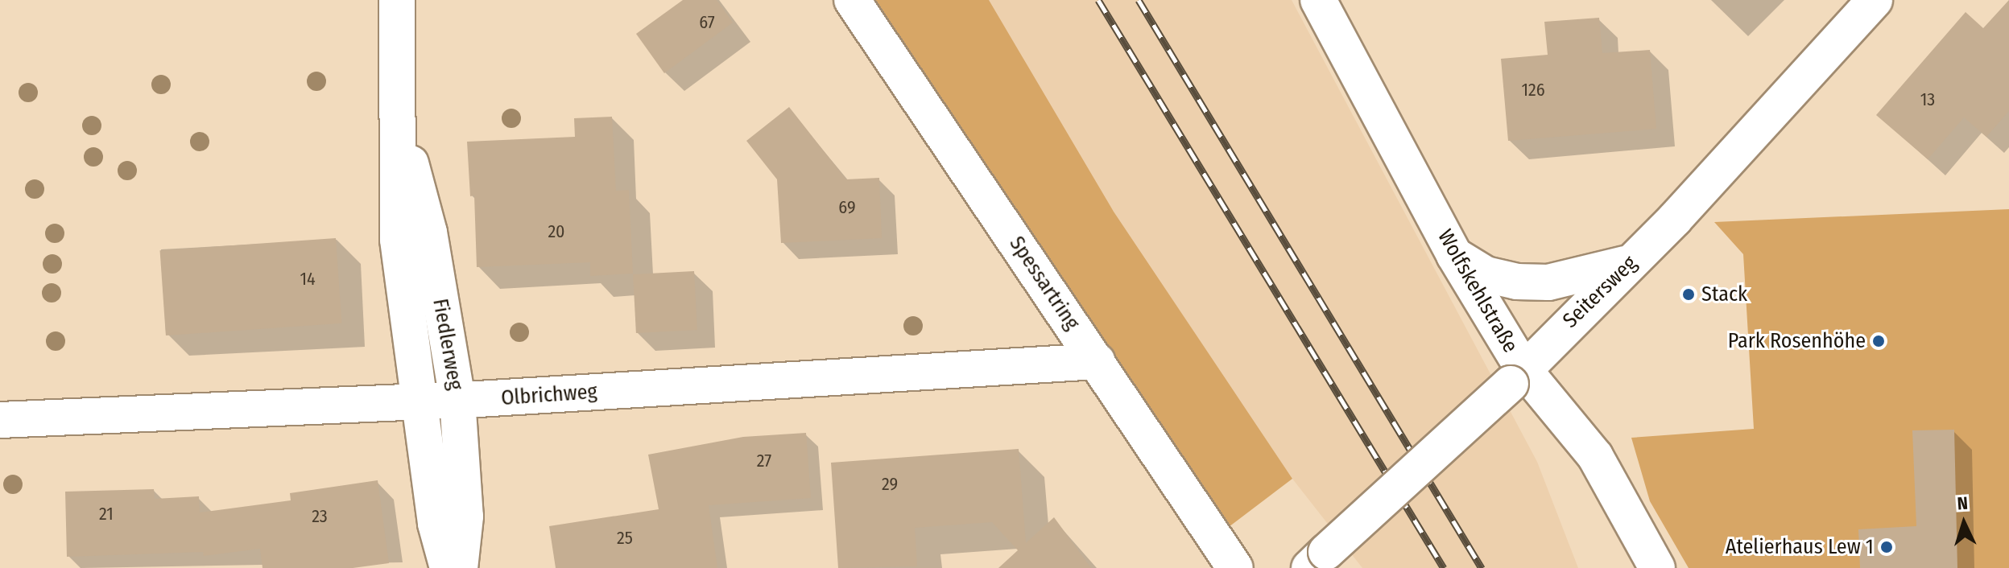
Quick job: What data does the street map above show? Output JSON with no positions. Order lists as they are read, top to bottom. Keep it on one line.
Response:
{"streets":{"street":["Spessartring","Wolfskehlstraße","Seitersweg","Fiedlerweg","Olbrichweg"]},"crossings":[["Spessartring","Olbrichweg"],["Wolfskehlstraße","Seitersweg"],["Fiedlerweg","Olbrichweg"]],"places":["Stack","Park Rosenhöhe","Atelierhaus Lew 1"],"house_numbers":["67","126","13","69","20","14","27","29","21","23","25"],"north":"top"}
